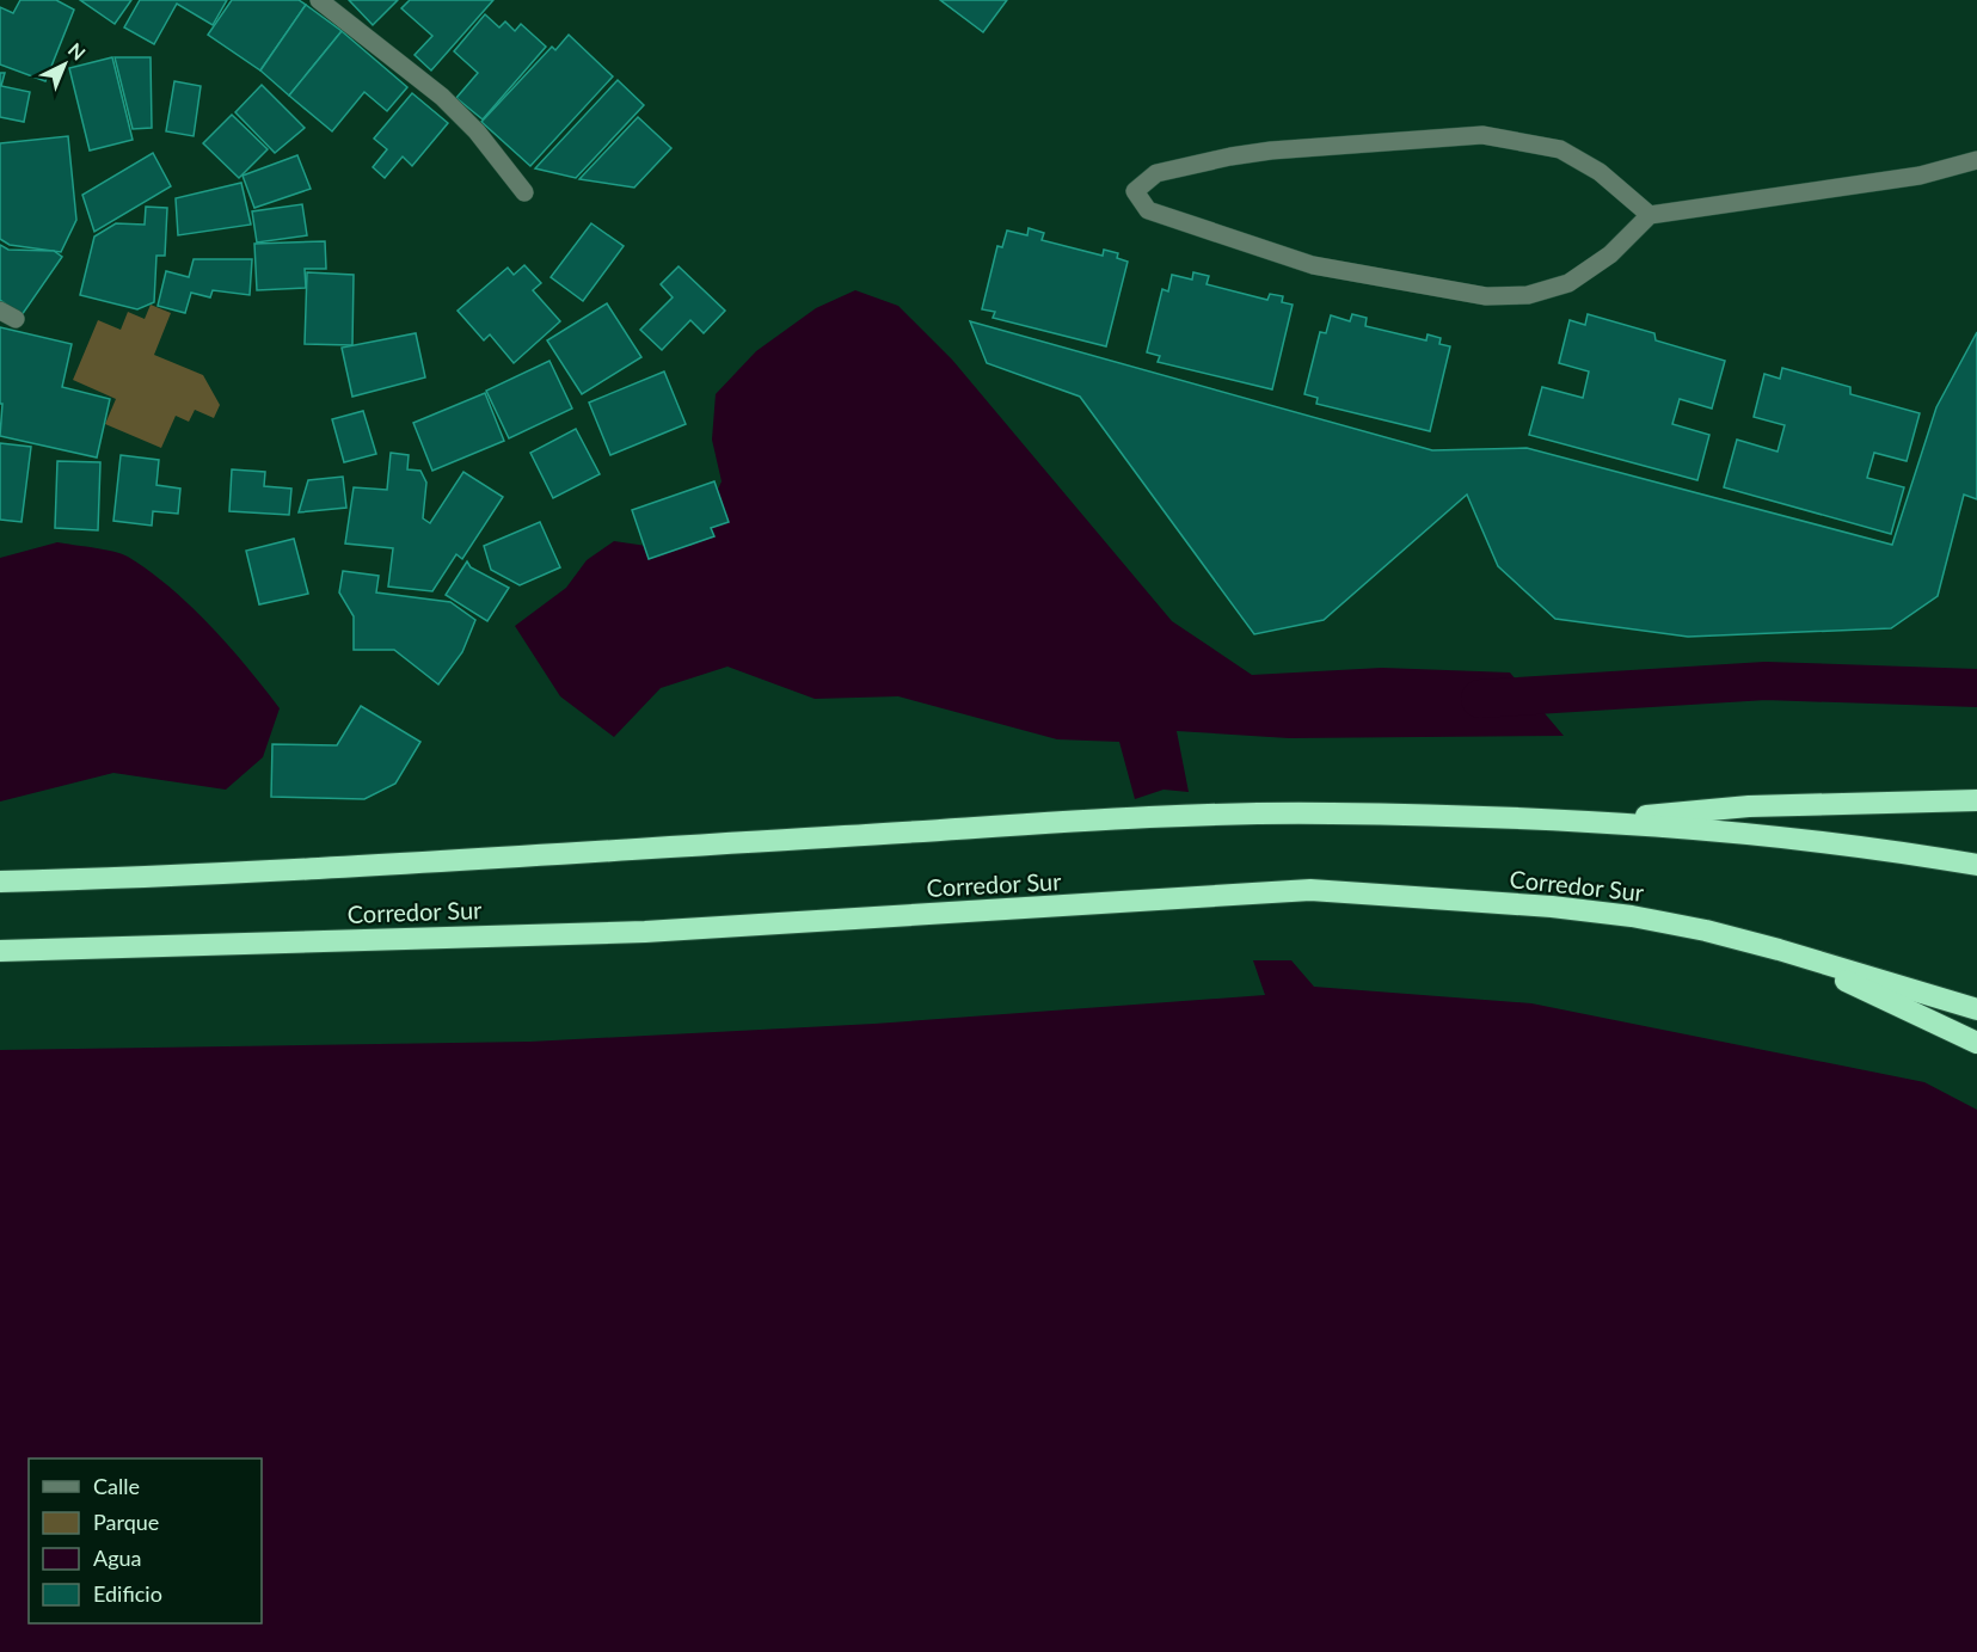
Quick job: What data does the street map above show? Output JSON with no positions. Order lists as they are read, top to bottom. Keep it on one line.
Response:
{"streets":{"highway":["Corredor Sur"]},"legend":["Calle","Parque","Agua","Edificio"],"north":"top right"}
